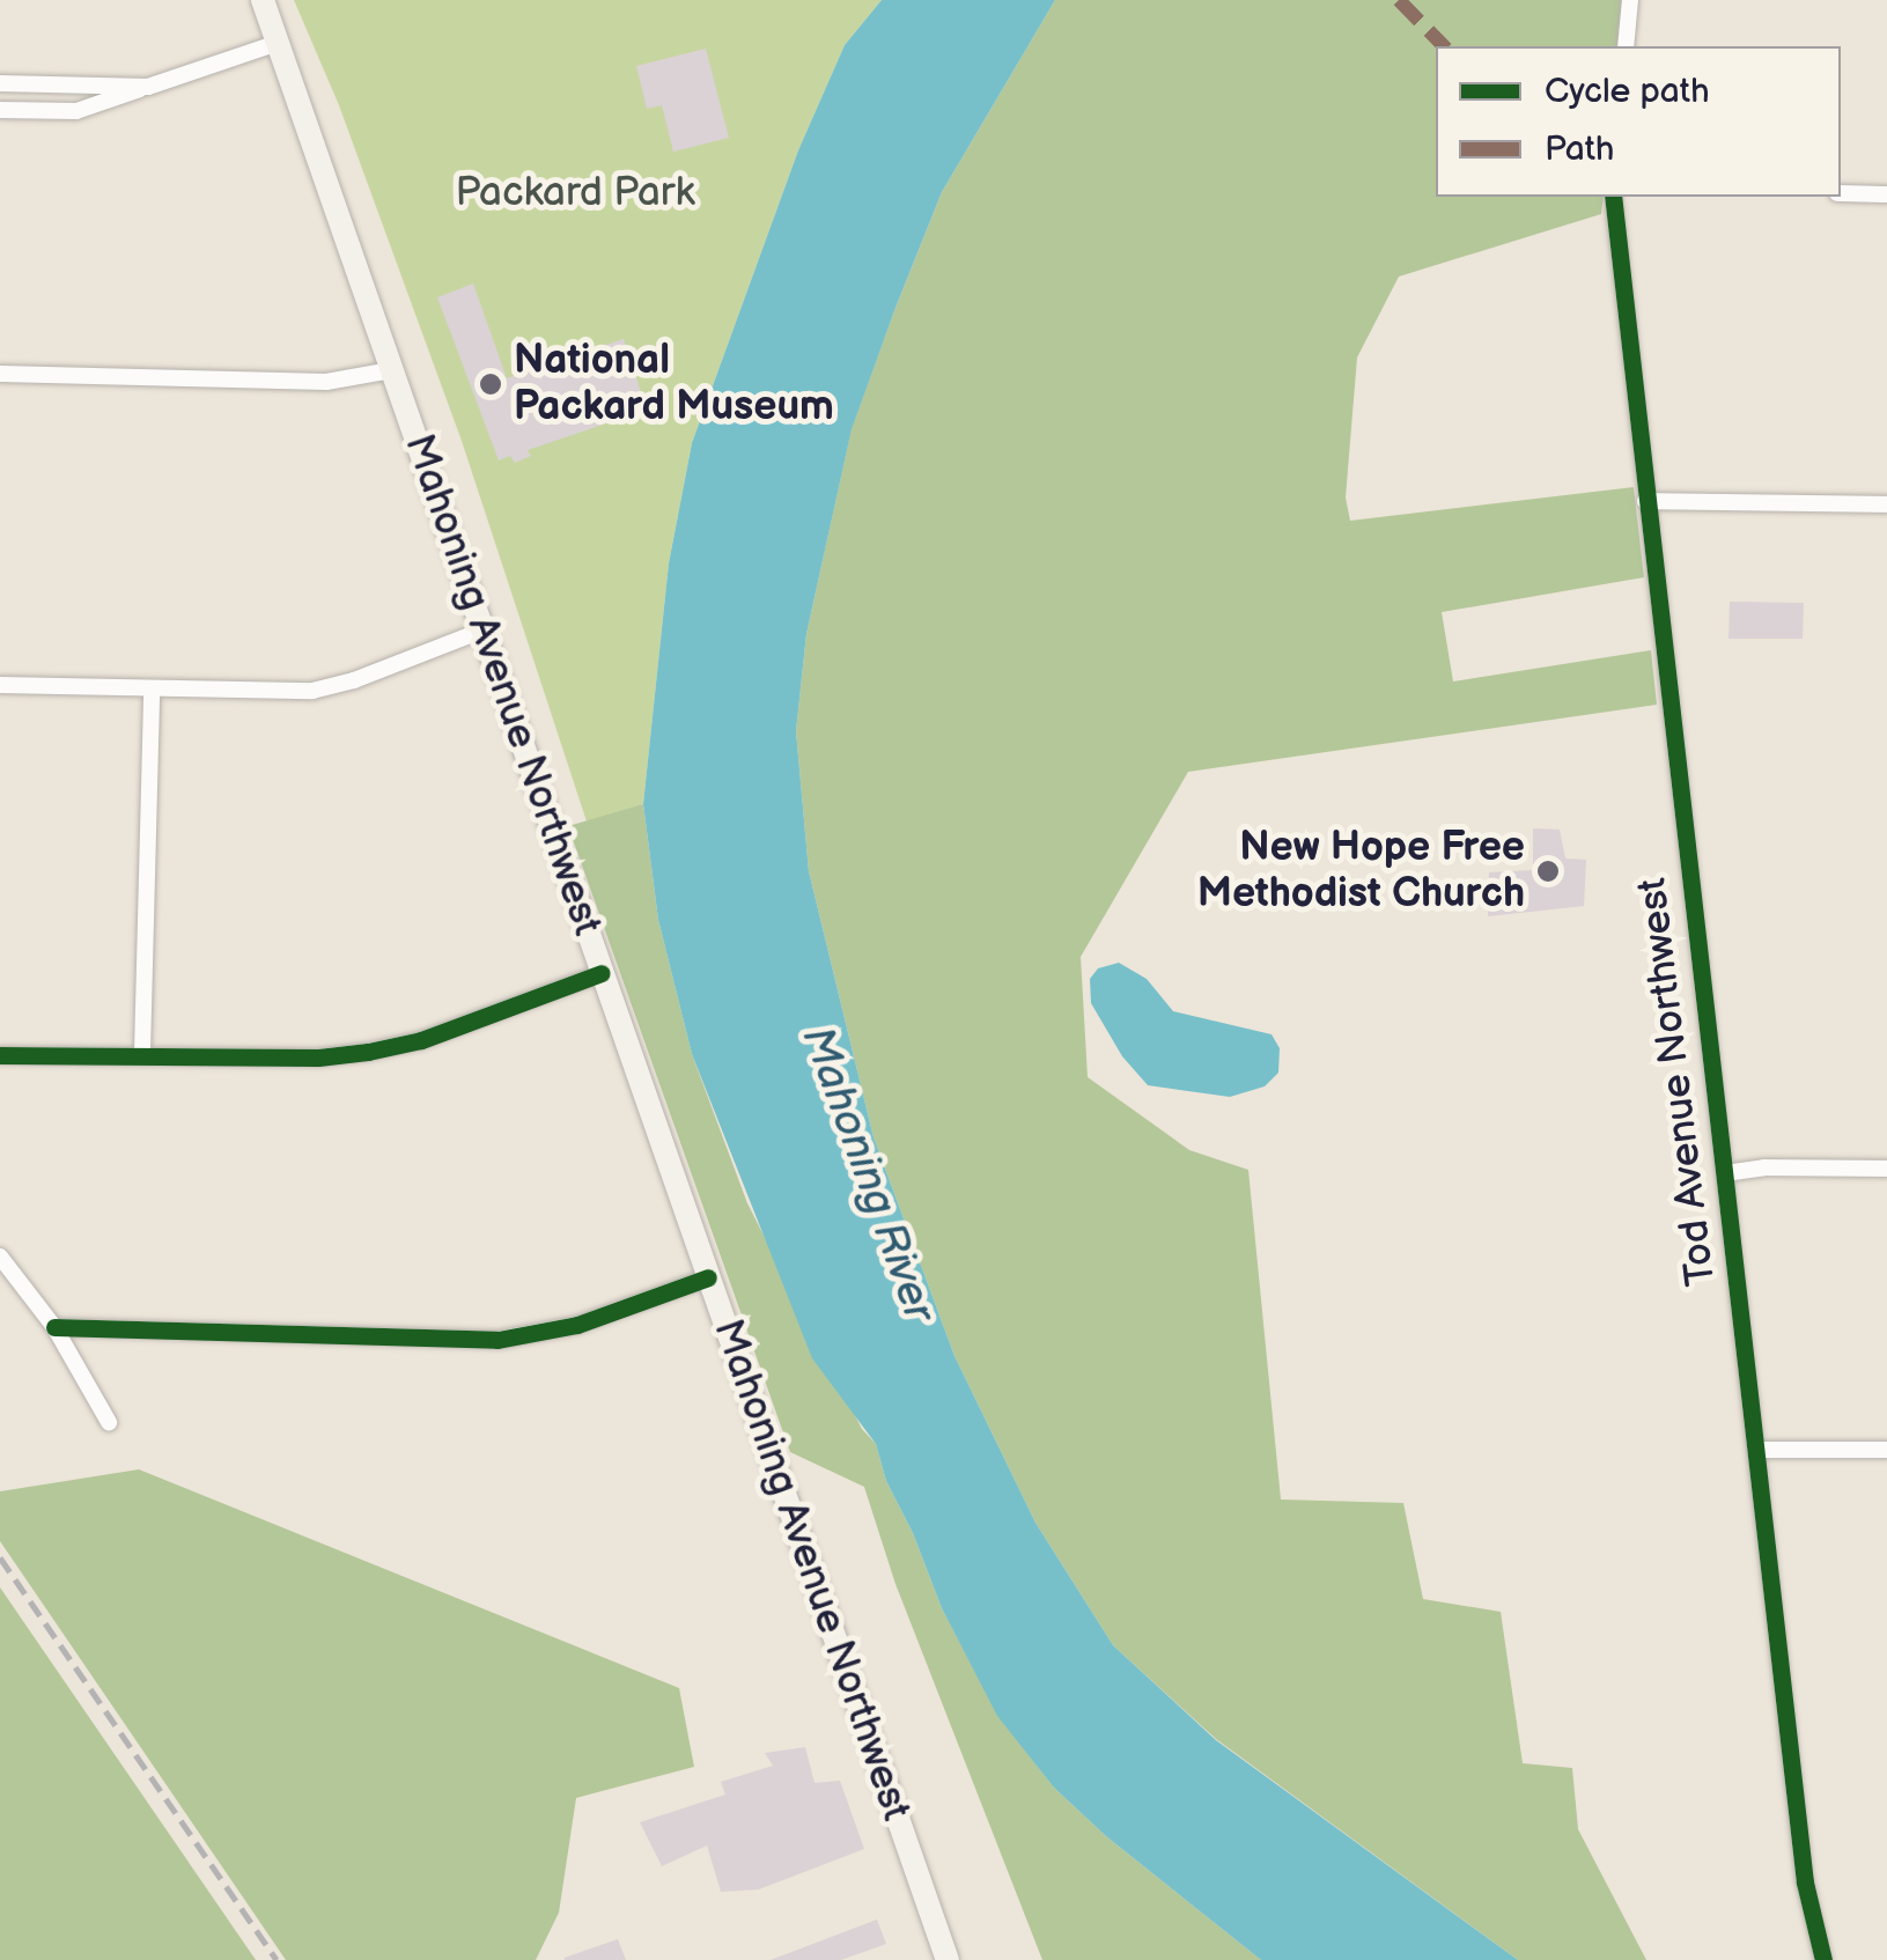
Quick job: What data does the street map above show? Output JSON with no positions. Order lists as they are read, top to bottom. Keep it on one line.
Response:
{"streets":{"main road":["Mahoning Avenue Northwest"],"street":["Tod Avenue Northwest"]},"water":["Mahoning River"],"parks":["Packard Park"],"places":["National Packard Museum","New Hope Free Methodist Church"],"legend":["Cycle path","Path"]}
